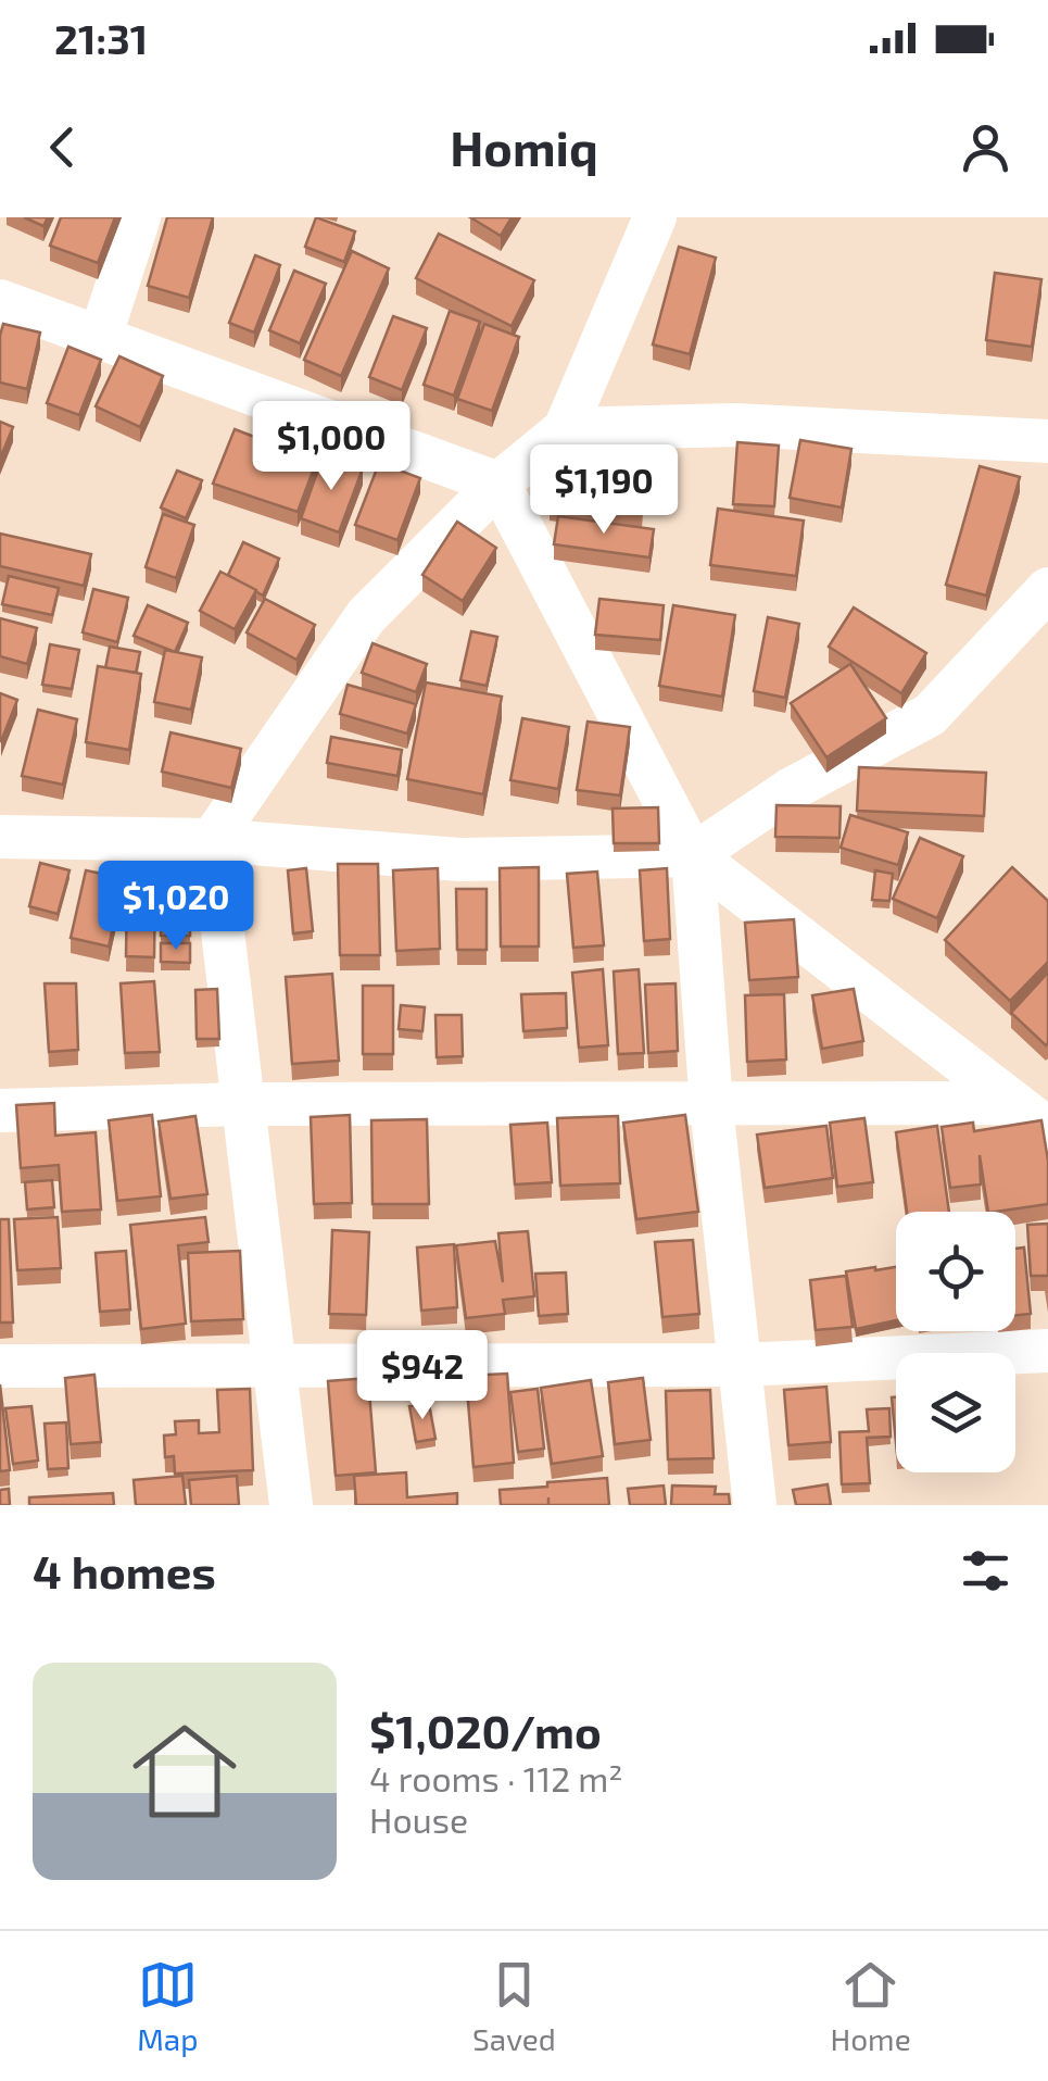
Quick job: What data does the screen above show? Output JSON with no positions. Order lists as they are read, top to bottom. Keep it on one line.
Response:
{"page":{"status":"21:31","header":"Homiq","price":["$1,000","$1,190","$1,020","$942"],"heading":"4 homes","list":[{"name":"$1,020/mo","note":"4 rooms · 112 m² · House"}],"tabs":["Map","Saved","Home"]}}
